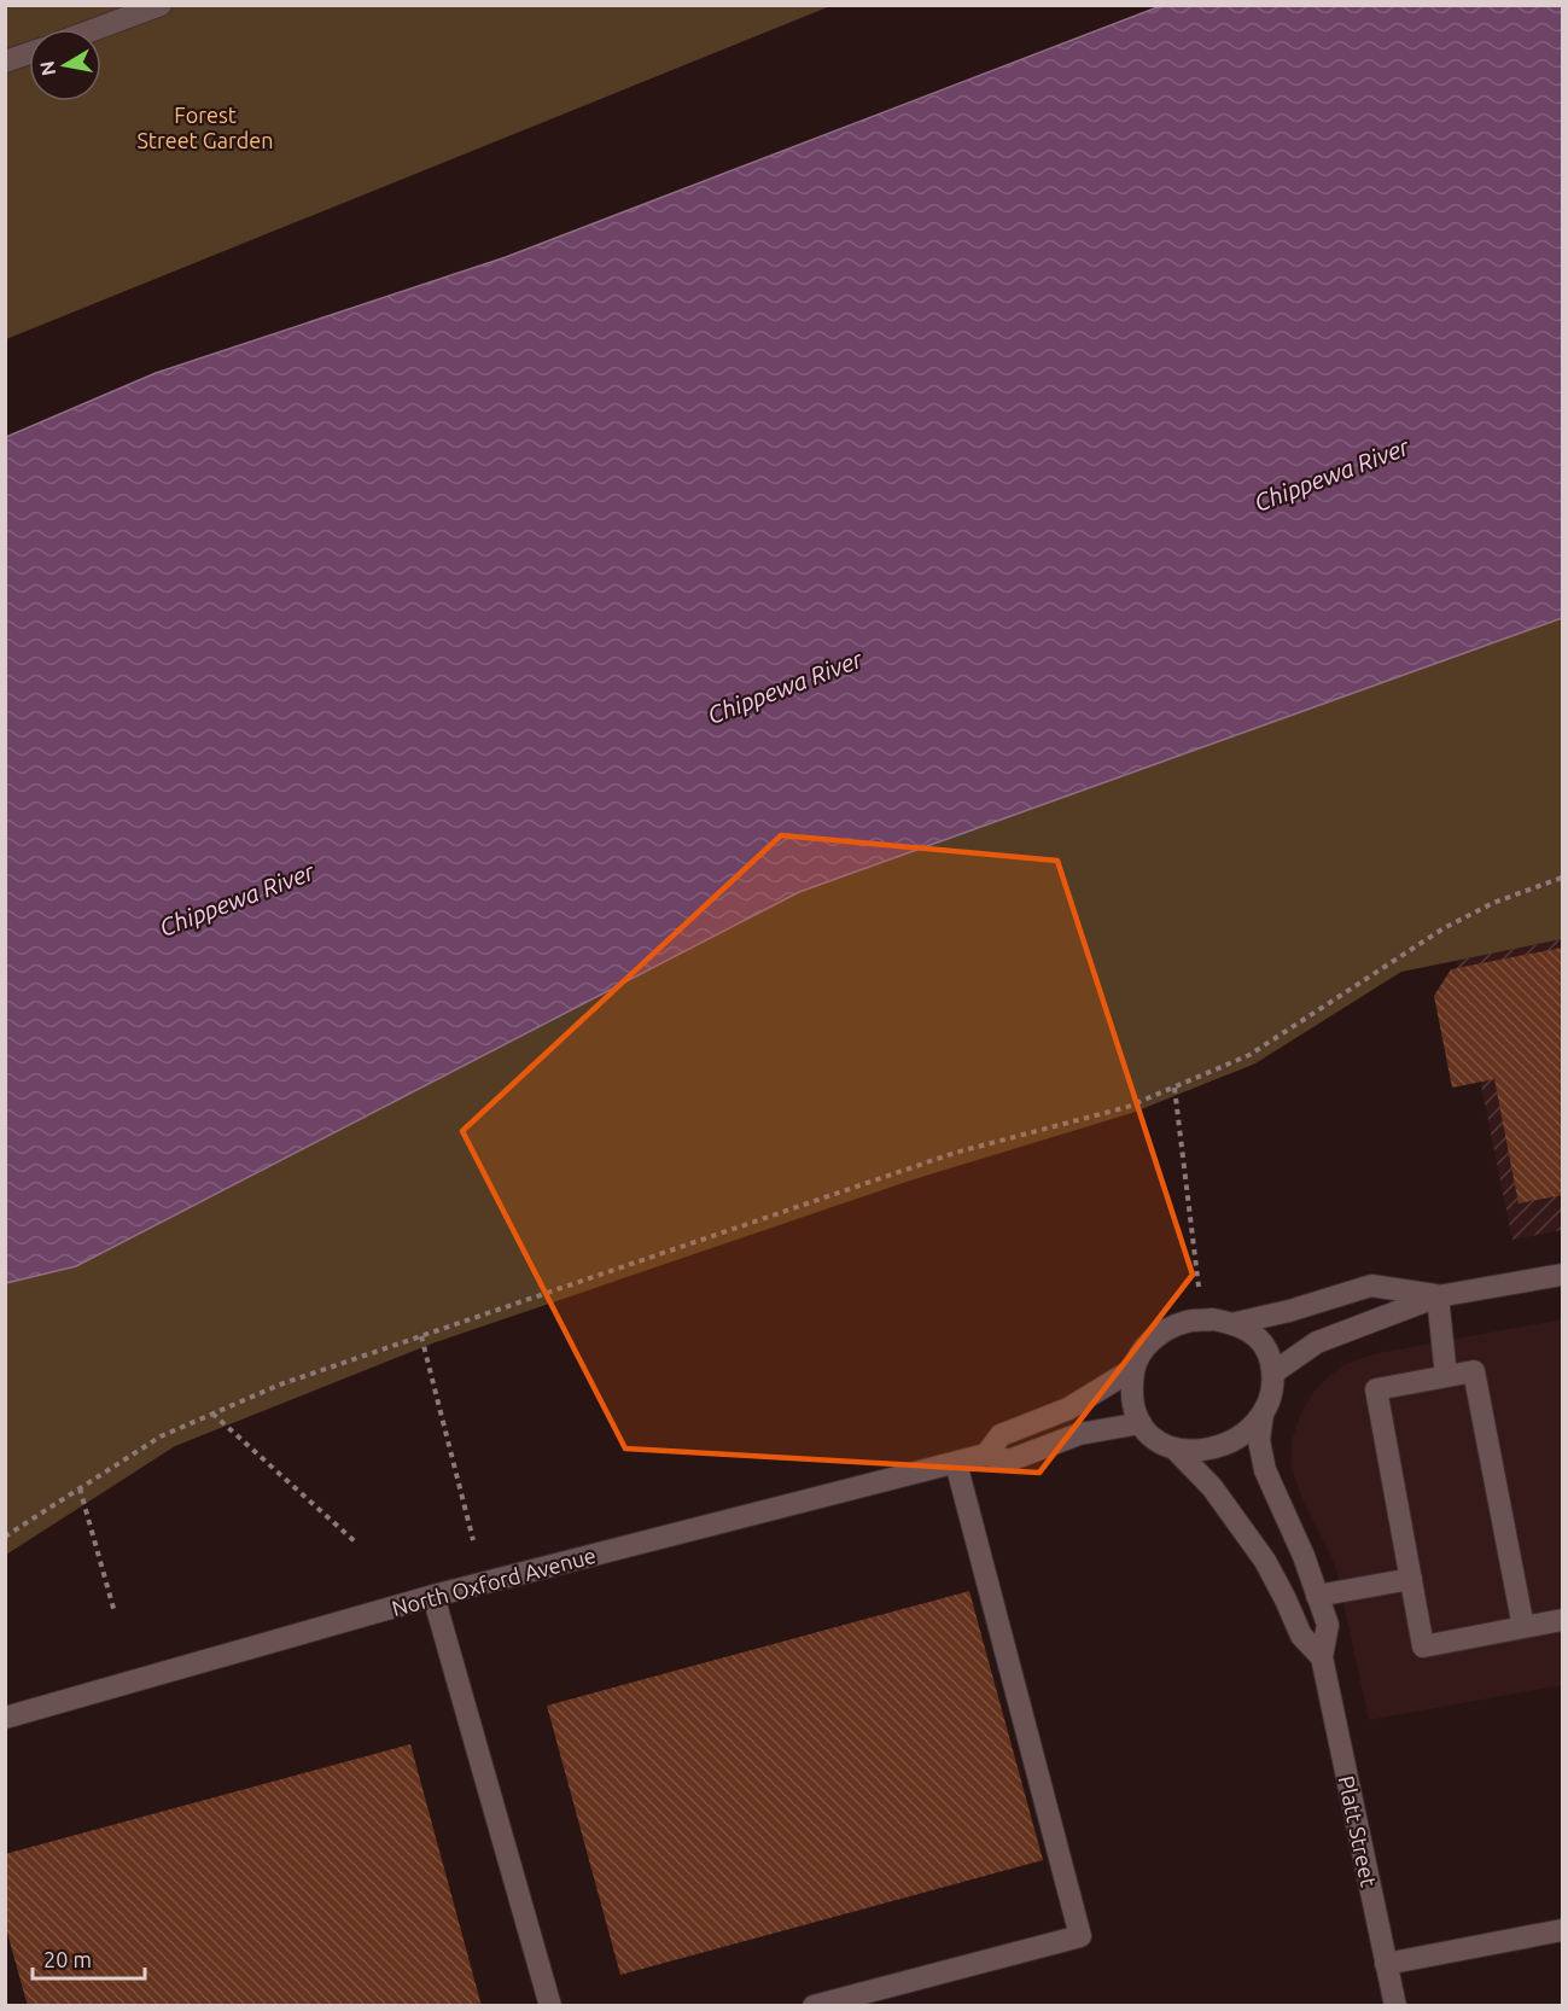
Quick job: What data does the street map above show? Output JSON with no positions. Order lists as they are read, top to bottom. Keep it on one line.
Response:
{"streets":{"street":["North Oxford Avenue","Platt Street"]},"crossings":[["North Oxford Avenue","Platt Street"]],"water":["Chippewa River"],"parks":["Forest Street Garden"],"scale_bar":"20 m","north":"left"}
